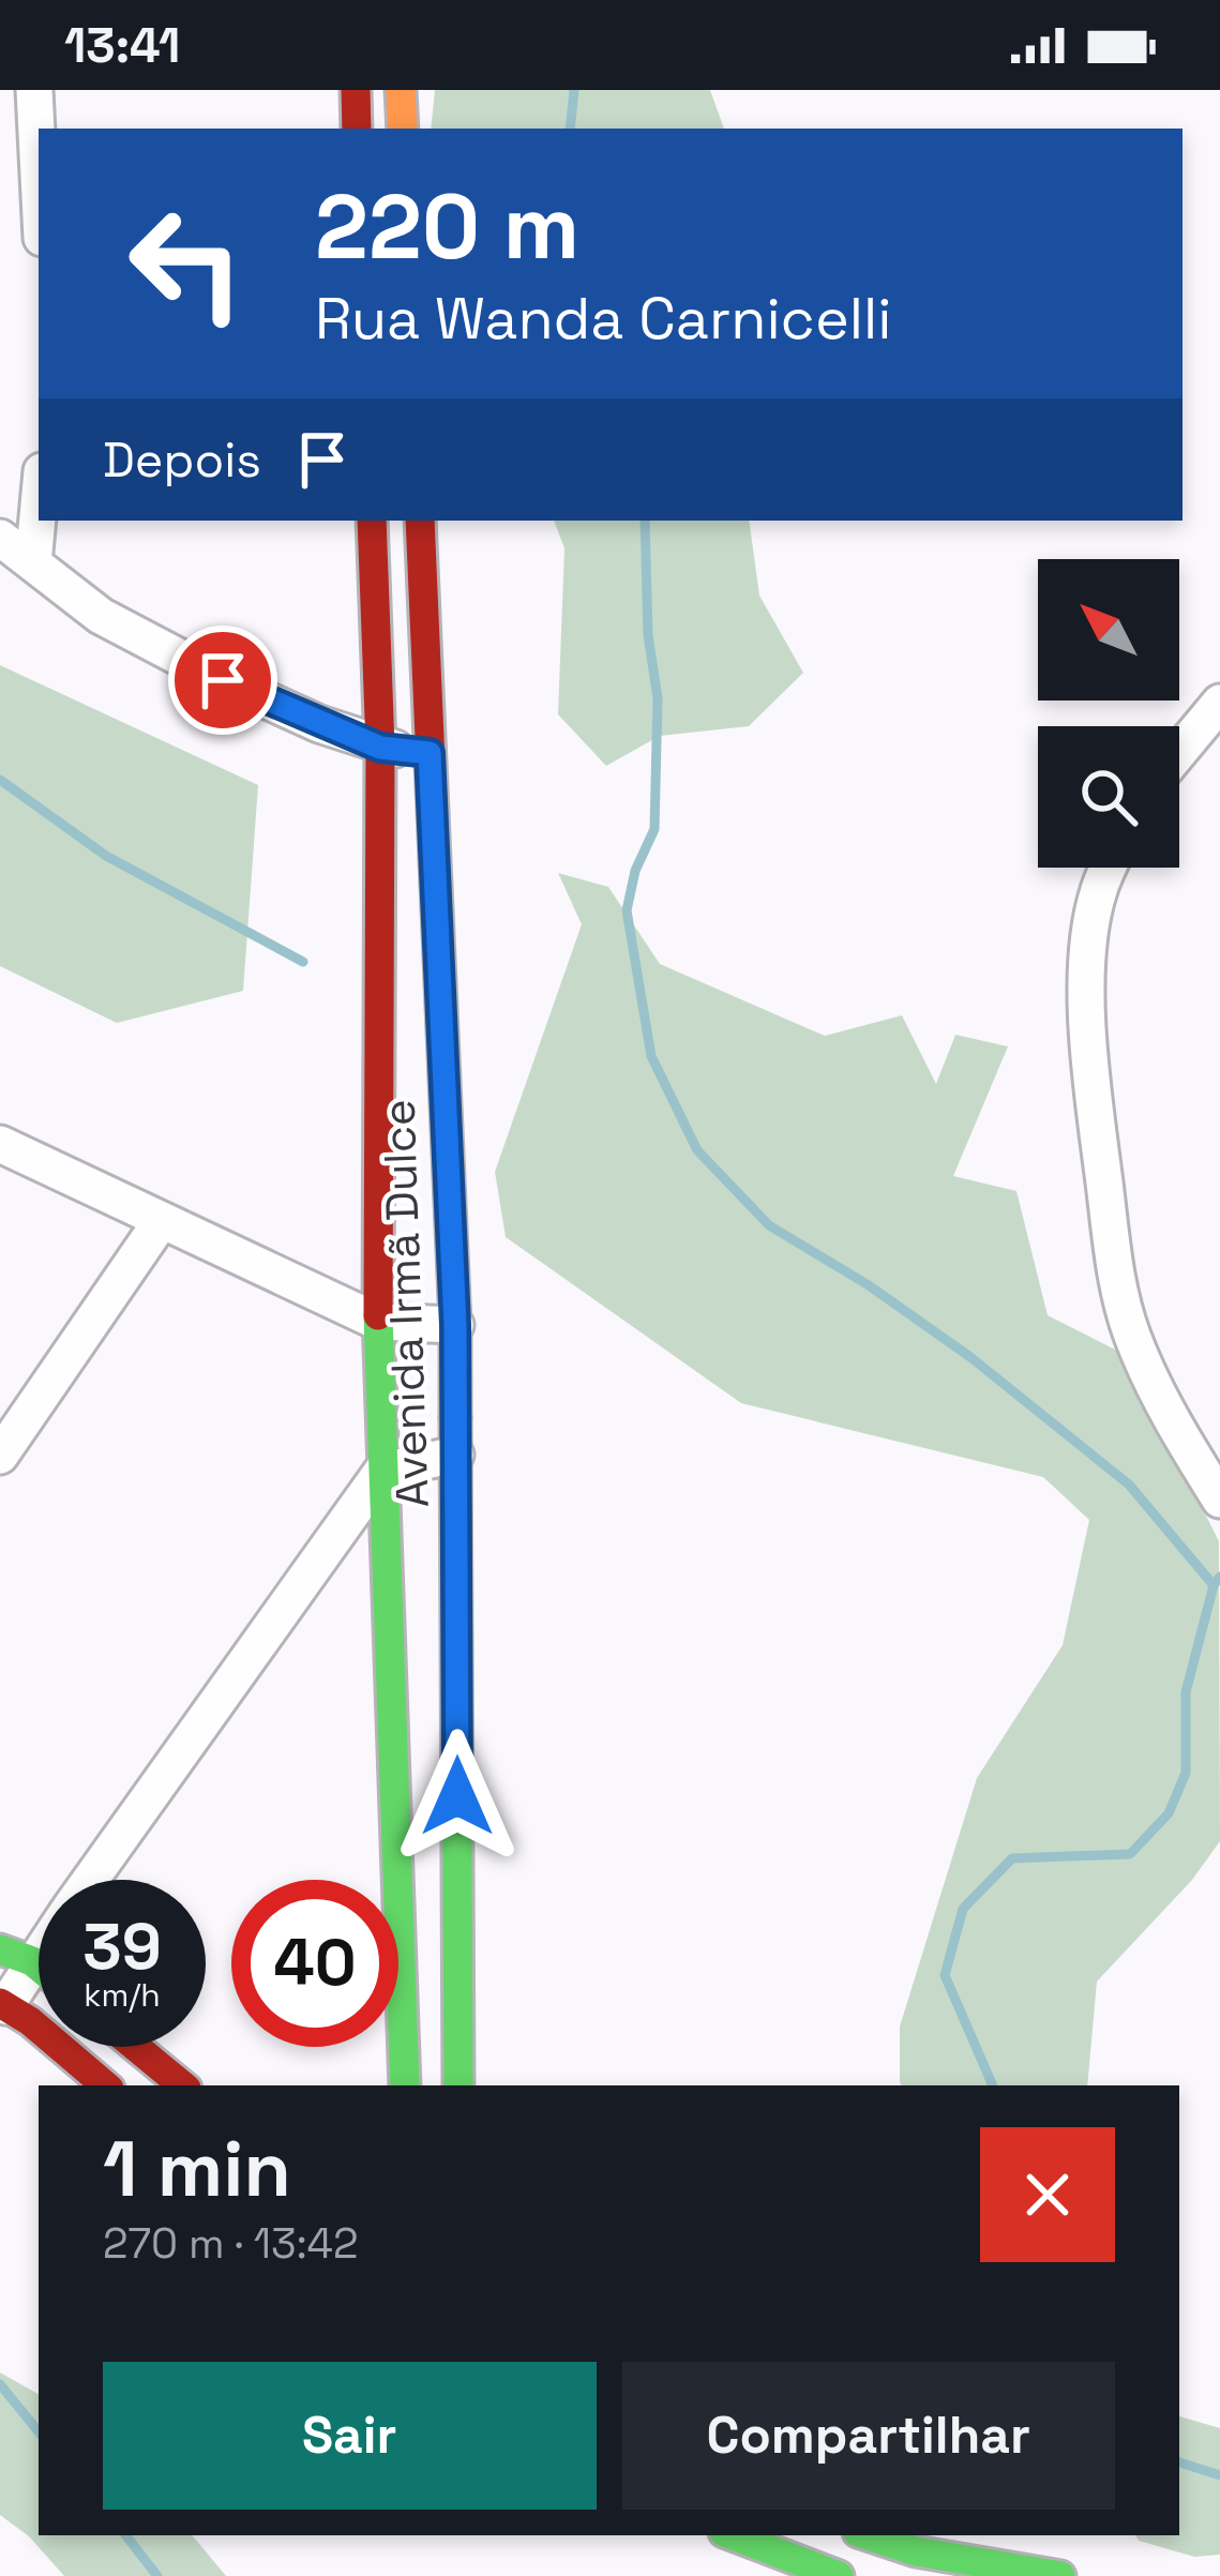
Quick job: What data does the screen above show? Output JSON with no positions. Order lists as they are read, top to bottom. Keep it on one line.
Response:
{"streets":{"street":["Avenida Irmã Dulce"]},"north":"top left","page":{"status":"13:41","turn":["220 m","Rua Wanda Carnicelli"],"then":"Depois","speed":"39 km/h","limit":"40","heading":["1 min","270 m · 13:42"],"buttons":["Sair","Compartilhar"]}}
